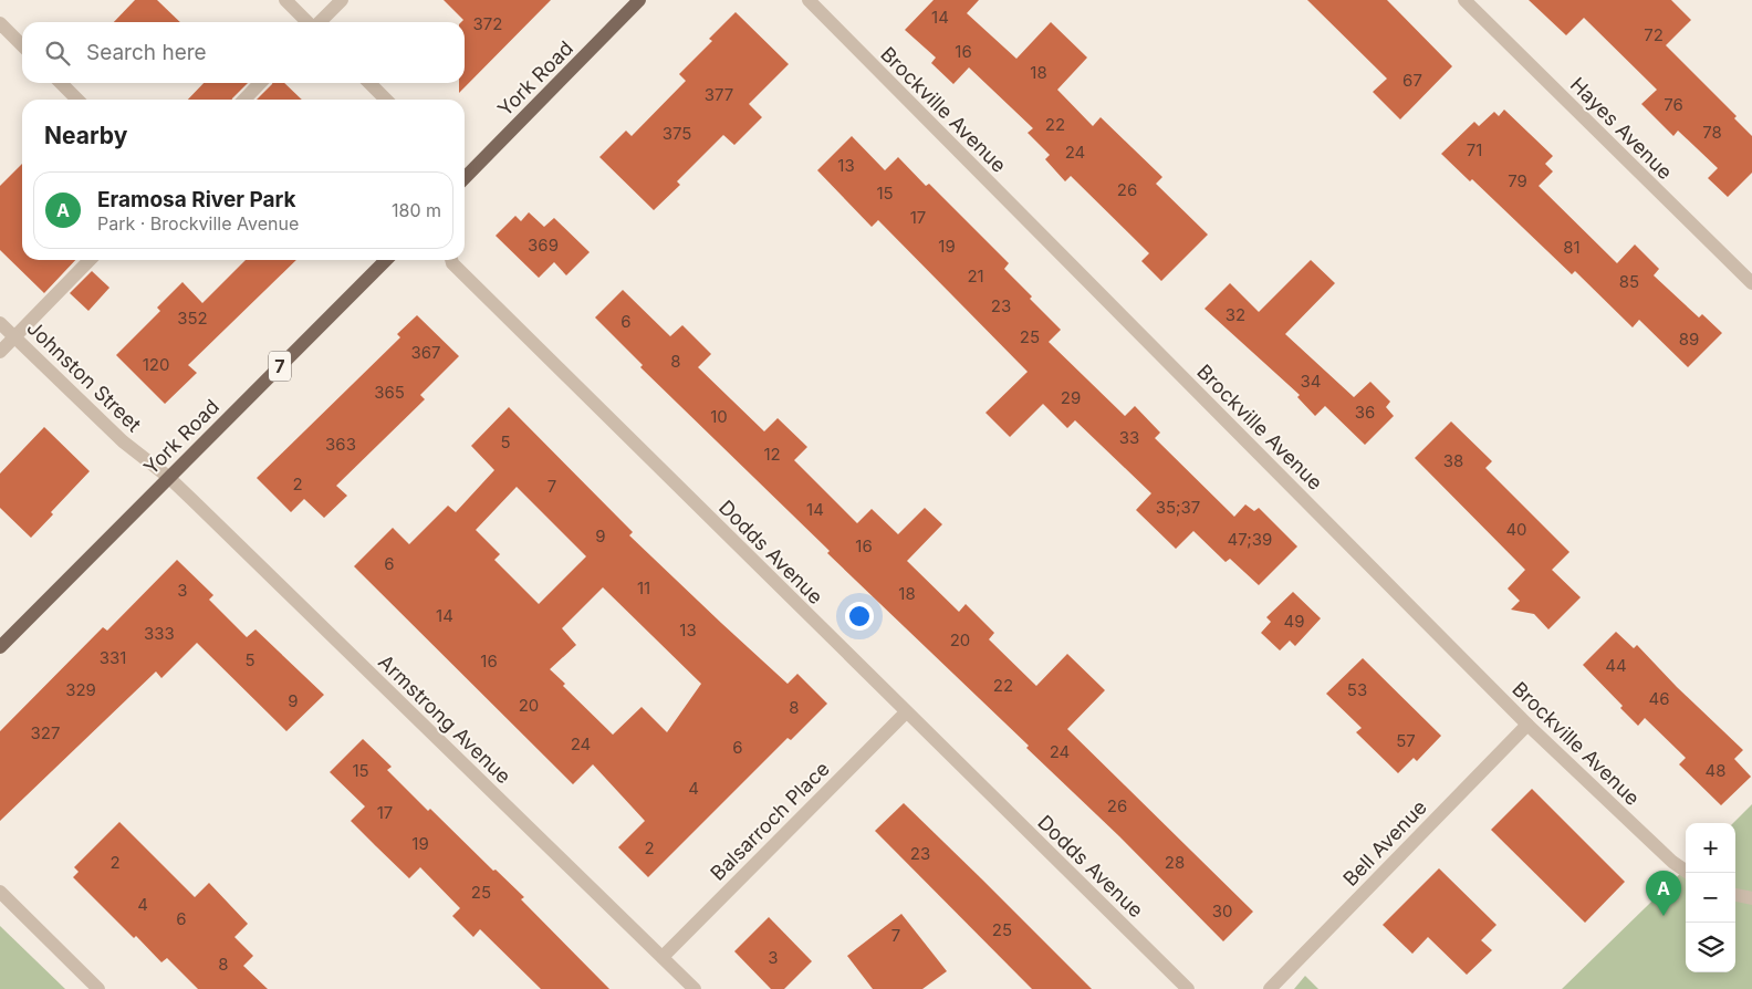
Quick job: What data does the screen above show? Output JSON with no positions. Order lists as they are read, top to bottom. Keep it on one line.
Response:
{"streets":{"main road":["York Road","7"],"street":["Brockville Avenue","Hayes Avenue","Johnston Street","Dodds Avenue","Armstrong Avenue","Balsarroch Place","Bell Avenue"]},"crossings":[["York Road","Johnston Street"],["York Road","Armstrong Avenue"],["Brockville Avenue","Bell Avenue"],["Johnston Street","Armstrong Avenue"],["Dodds Avenue","Balsarroch Place"],["Armstrong Avenue","Balsarroch Place"]],"house_numbers":["14","372","72","16","18","67","377","76","22","78","375","71","24","13","79","26","15","17","369","19","81","21","85","23","32","352","6","25","89","367","8","120","34","365","29","36","10","33","5","363","12","38","2","7","35;37","14","40","9","47;39","16","6","11","3","18","14","49","13","333","20","331","5","16","44","22","329","53","46","9","20","8","327","57","24","6","24","15","48","4","26","17","19","2","23","2","28","25","4","30","6","25","7","3","8"],"page":{"search":"Search here","heading":"Nearby","list":[{"mark":"A","name":"Eramosa River Park","note":"Park · Brockville Avenue","value":"180 m"}],"map_buttons":["+","−"],"pins":"A"}}
